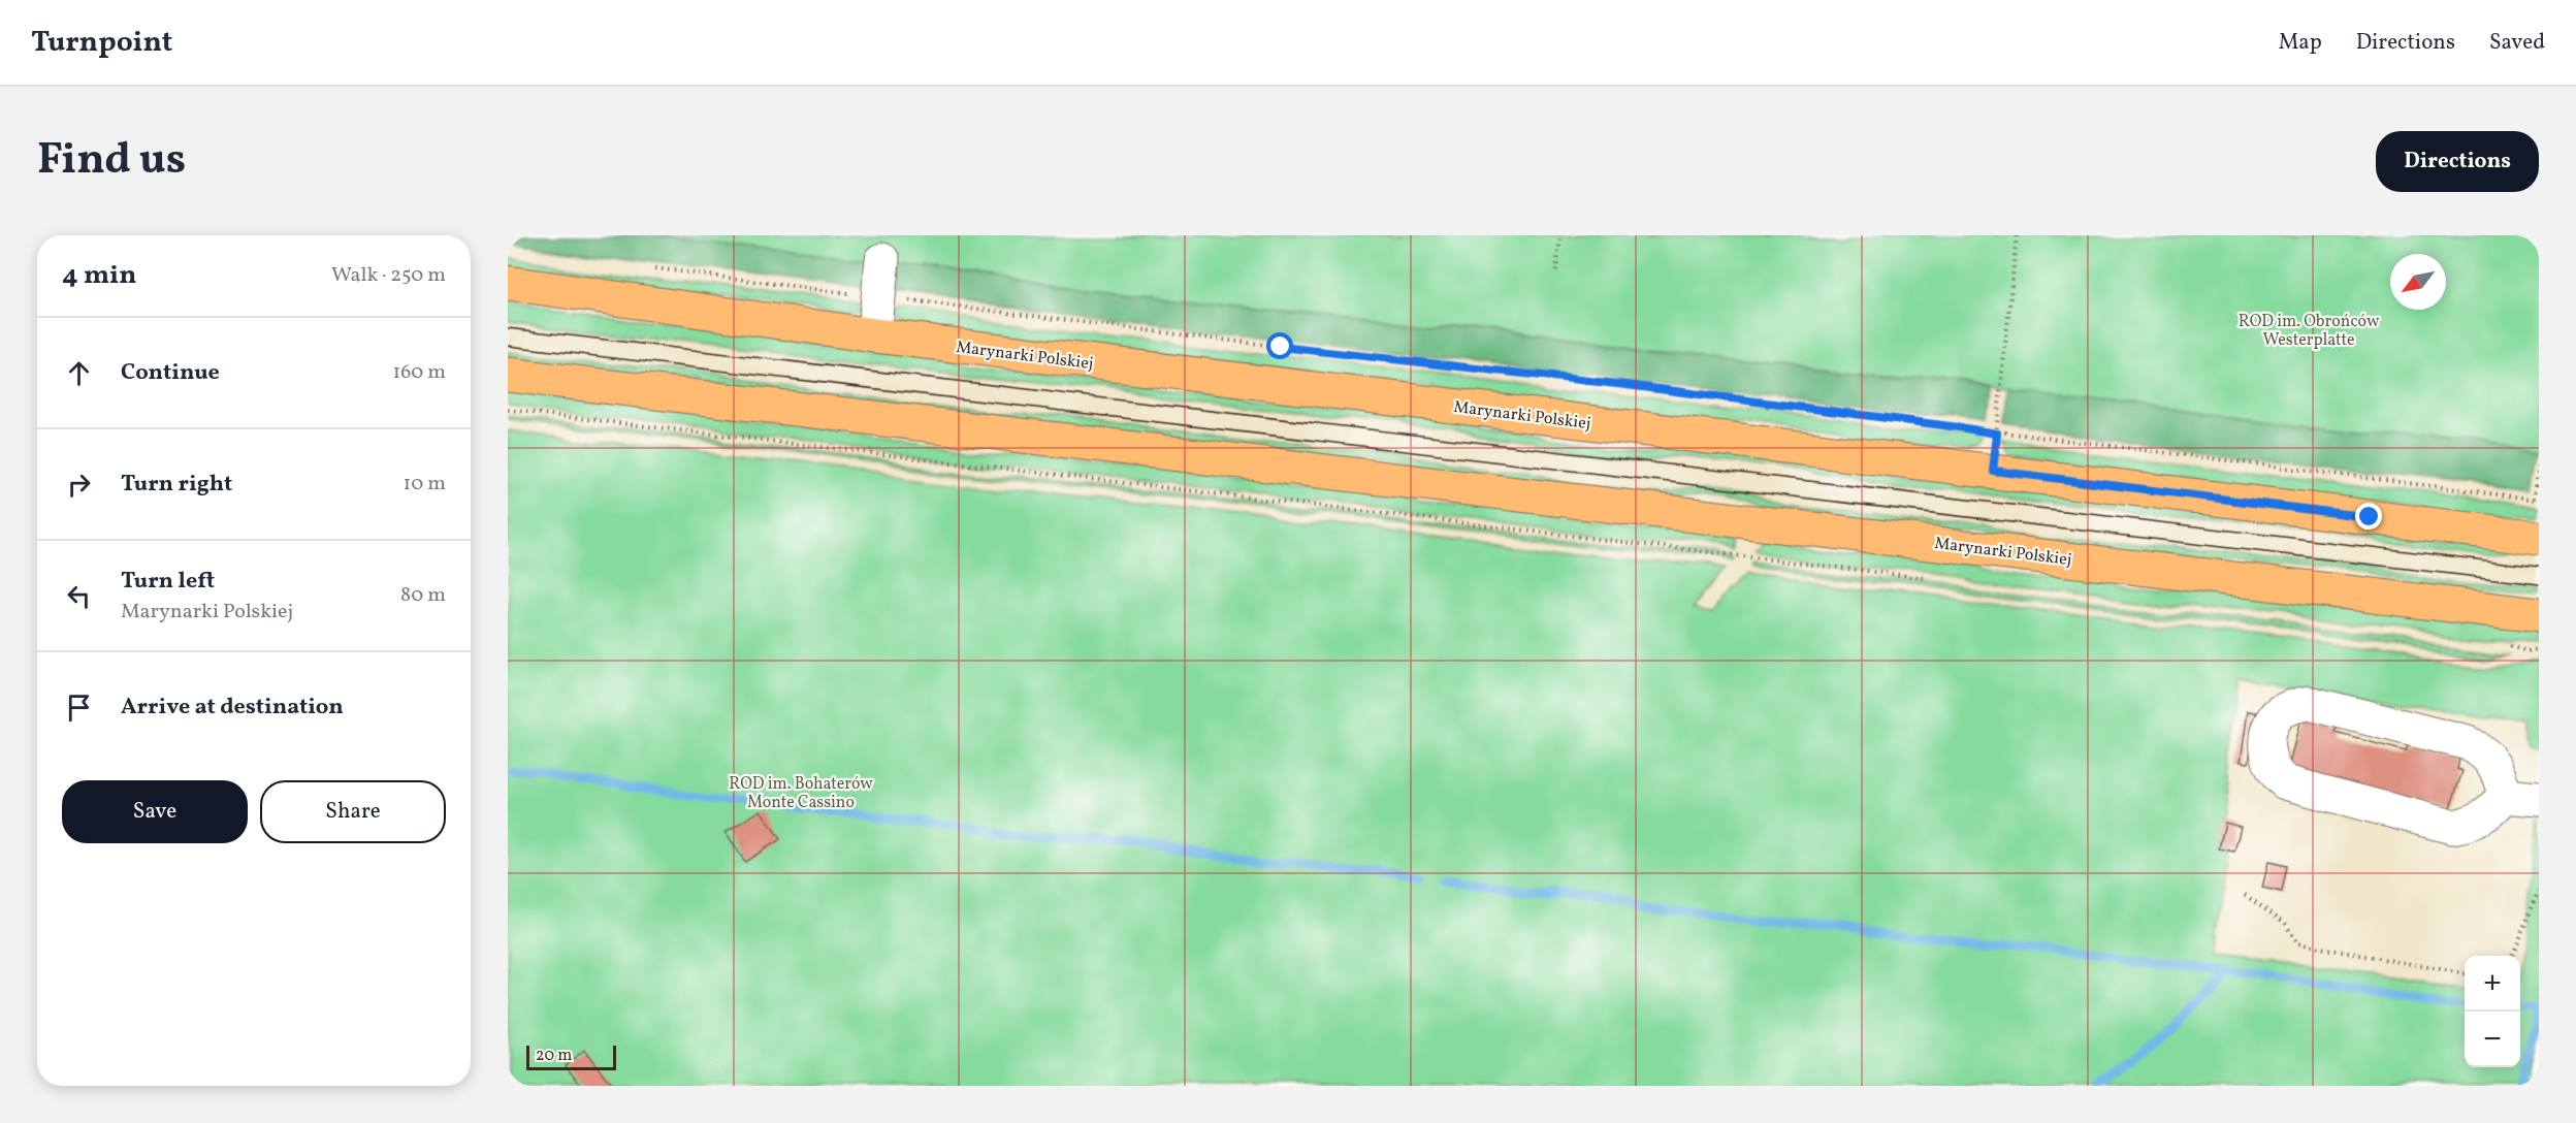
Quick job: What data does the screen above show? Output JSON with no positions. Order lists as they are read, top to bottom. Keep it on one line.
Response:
{"streets":{"main road":["Marynarki Polskiej"]},"parks":["ROD im. Obrońców Westerplatte","ROD im. Bohaterów Monte Cassino"],"scale_bar":"20 m","north":"bottom left","page":{"header":"Turnpoint","nav":["Map","Directions","Saved"],"title":"Find us","buttons":["Directions",["Save","Share"]],"heading":["4 min","Walk · 250 m"],"list":[["Continue","160 m"],["Turn right","10 m"],["Turn left","Marynarki Polskiej","80 m"],"Arrive at destination"],"map_buttons":["+","−"],"scale":"20 m"}}
